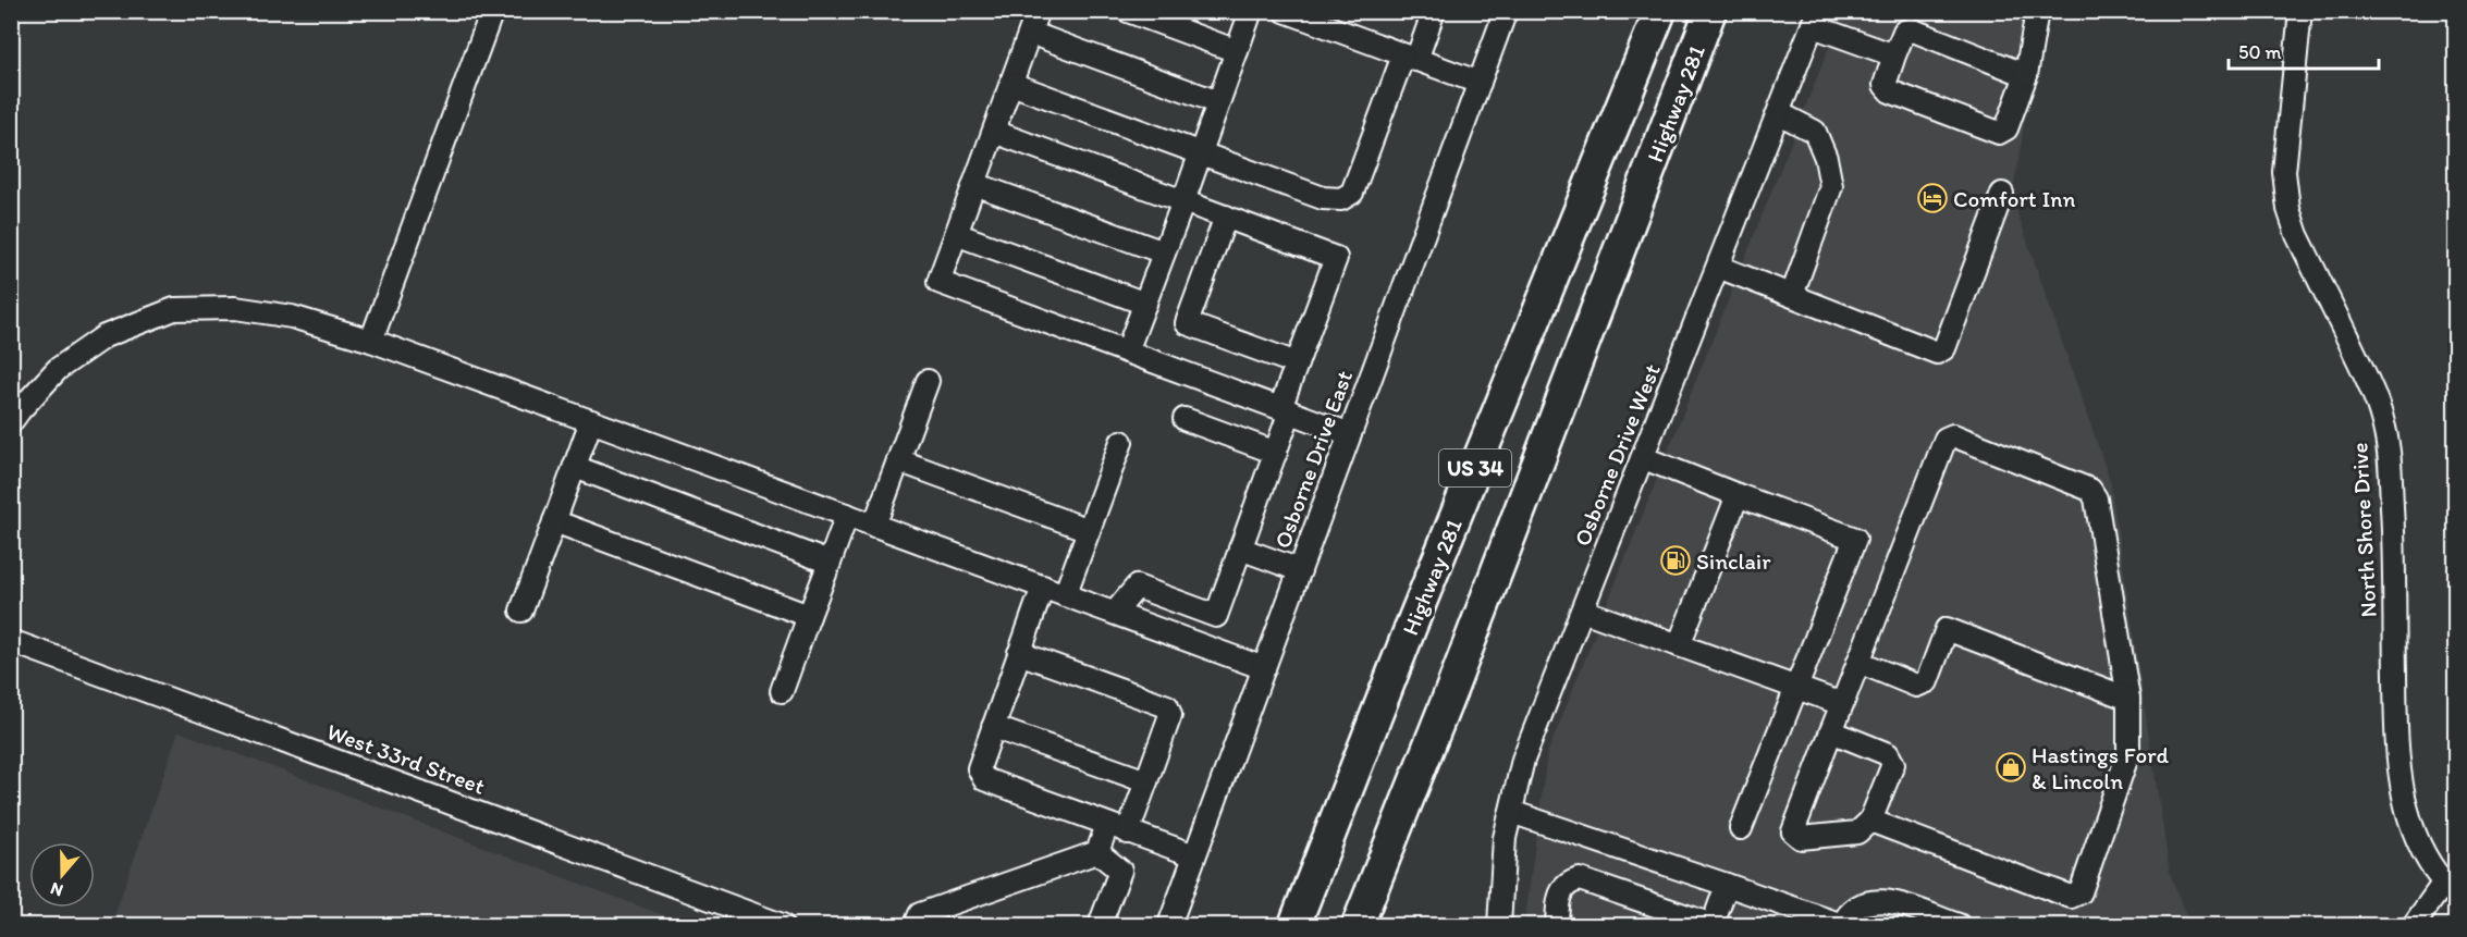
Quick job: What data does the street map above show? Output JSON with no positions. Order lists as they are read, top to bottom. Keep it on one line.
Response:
{"streets":{"highway":["Highway 281","US 34"],"street":["Osborne Drive West","Osborne Drive East","North Shore Drive","West 33rd Street"]},"places":{"hotel":["Comfort Inn"],"fuel station":["Sinclair"],"shop":["Hastings Ford & Lincoln"]},"scale_bar":"50 m","north":"bottom"}
